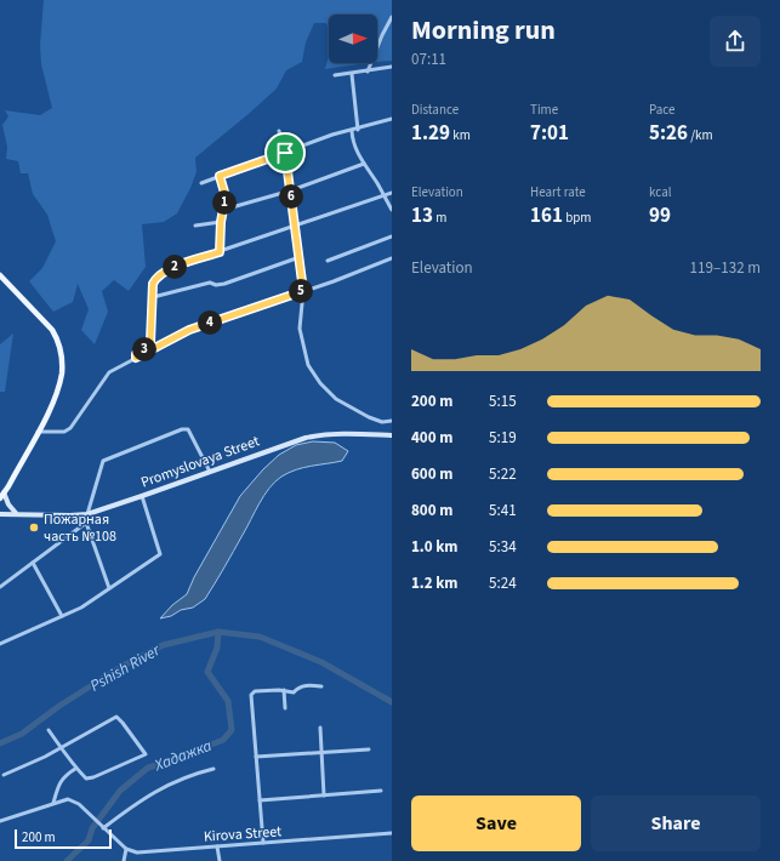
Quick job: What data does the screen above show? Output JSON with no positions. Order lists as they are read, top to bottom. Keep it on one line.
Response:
{"streets":{"main road":["Promyslovaya Street"],"street":["Kirova Street"]},"water":["Pshish River","Хадажка"],"places":["Пожарная часть №108"],"scale_bar":"200 m","north":"right","page":{"heading":["Morning run","07:11"],"stats":[["Distance","1.29 km"],["Time","7:01"],["Pace","5:26 /km"],["Elevation","13 m"],["Heart rate","161 bpm"],["kcal","99"]],"pins":["6","1","2","5","4","3"],"chart":["Elevation","119–132 m"],"list":[{"name":"200 m","note":"5:15"},{"name":"400 m","note":"5:19"},{"name":"600 m","note":"5:22"},{"name":"800 m","note":"5:41"},{"name":"1.0 km","note":"5:34"},{"name":"1.2 km","note":"5:24"}],"buttons":["Save","Share"],"scale":"200 m"}}
